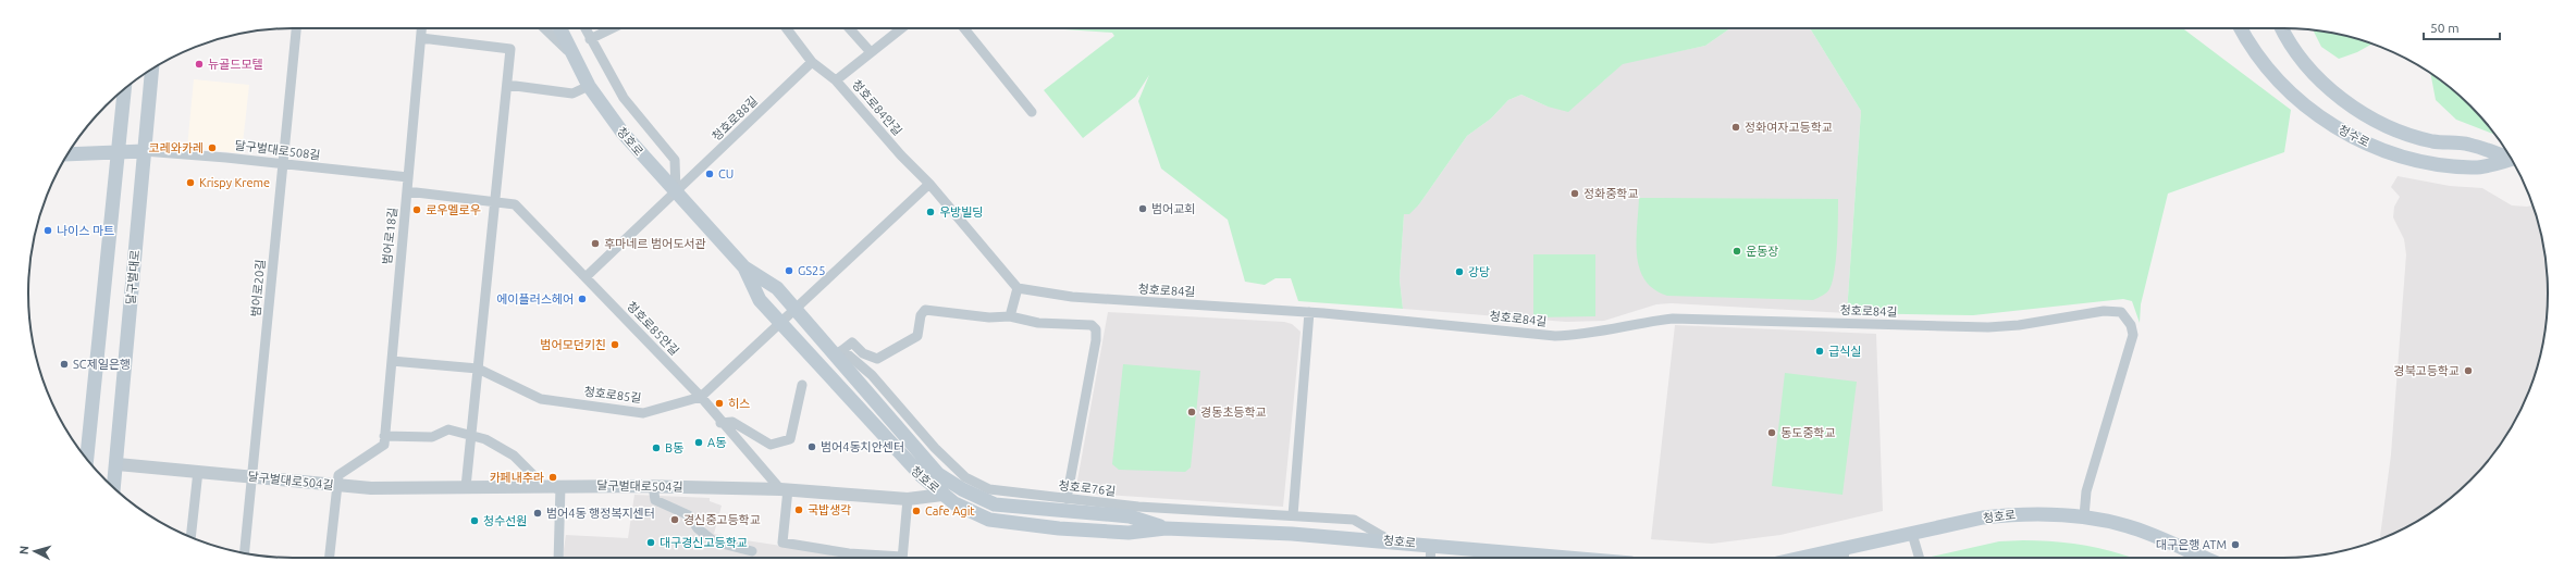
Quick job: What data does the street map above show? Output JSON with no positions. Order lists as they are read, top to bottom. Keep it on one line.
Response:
{"streets":{"main road":["청수로","청호로","달구벌대로"],"street":["청호로84안길","청호로88길","달구벌대로508길","범어로18길","범어로20길","청호로84길","청호로85안길","청호로85길","달구벌대로504길","청호로76길"]},"crossings":[["청호로88길","청호로"],["청호로","청호로84길"],["청호로","청호로85길"],["청호로","달구벌대로504길"],["청호로","청호로76길"],["달구벌대로508길","범어로18길"],["달구벌대로508길","달구벌대로"],["달구벌대로508길","범어로20길"],["범어로18길","청호로85안길"],["범어로18길","청호로85길"],["범어로18길","달구벌대로504길"],["달구벌대로","달구벌대로504길"],["범어로20길","달구벌대로504길"],["청호로85안길","청호로85길"],["청호로85안길","달구벌대로504길"]],"places":["뉴골드모텔","정화여자고등학교","코레와카레","CU","Krispy Kreme","정화중학교","범어교회","로우멜로우","우방빌딩","나이스 마트","후마네르 범어도서관","운동장","GS25","강당","에이플러스헤어","범어모던키친","급식실","SC제일은행","경북고등학교","히스","경동초등학교","동도중학교","A동","범어4동치안센터","B동","카페내추라","국밥생각","Cafe Agit","범어4동 행정복지센터","경신중고등학교","청수선원","대구경신고등학교","대구은행 ATM"],"scale_bar":"50 m","north":"left"}
